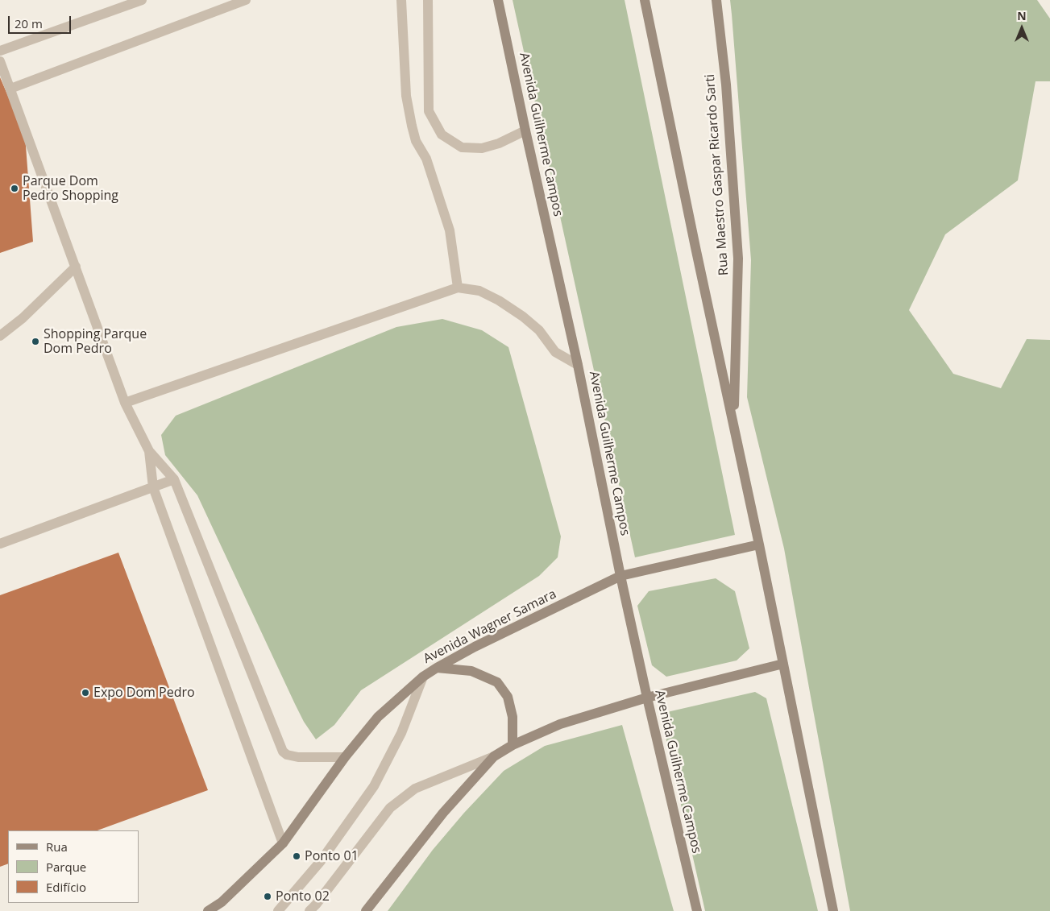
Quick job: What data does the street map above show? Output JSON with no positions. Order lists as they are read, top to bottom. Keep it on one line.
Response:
{"streets":{"main road":["Avenida Guilherme Campos","Rua Maestro Gaspar Ricardo Sarti","Avenida Wagner Samara"]},"crossings":[["Avenida Guilherme Campos","Avenida Wagner Samara"]],"places":["Parque Dom Pedro Shopping","Shopping Parque Dom Pedro","Expo Dom Pedro","Ponto 01","Ponto 02"],"legend":["Rua","Parque","Edifício"],"scale_bar":"20 m","north":"top"}
